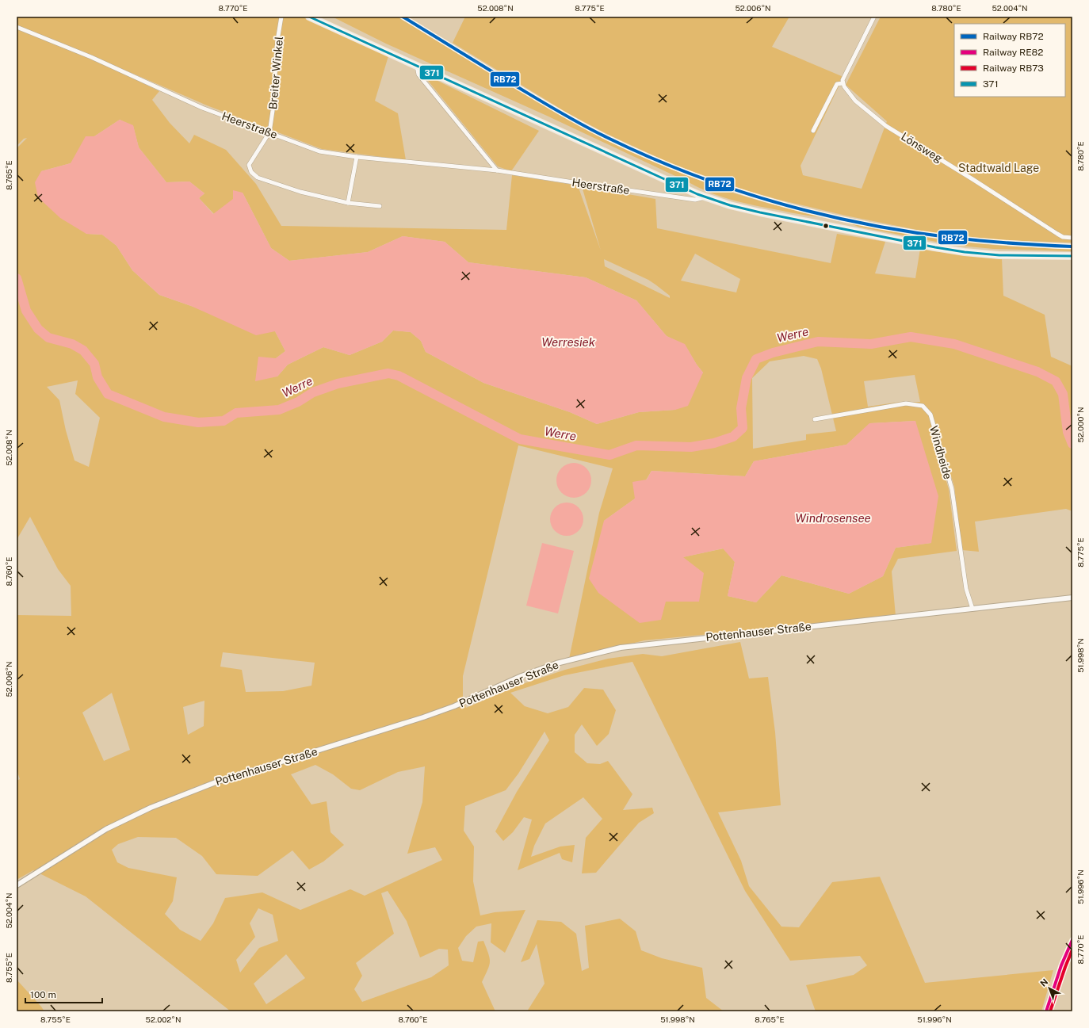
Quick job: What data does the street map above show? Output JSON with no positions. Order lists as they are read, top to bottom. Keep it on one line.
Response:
{"streets":{"street":["Breiter Winkel","Heerstraße","Lönsweg","Windheide","Pottenhauser Straße"]},"crossings":[["Breiter Winkel","Heerstraße"],["Windheide","Pottenhauser Straße"]],"water":["Werre","Werresiek","Windrosensee"],"parks":["Stadtwald Lage"],"lines":["rail line RB72","transit line 371","rail line RE82","rail line RB73"],"legend":["Railway RB72","Railway RE82","Railway RB73","371"],"scale_bar":"100 m","north":"top left","coordinates":["8.770°E","52.008°N","8.775°E","52.006°N","8.780°E","52.004°N","8.765°E","52.000°N","8.760°E","51.998°N","51.996°N","8.755°E","52.002°N"]}
